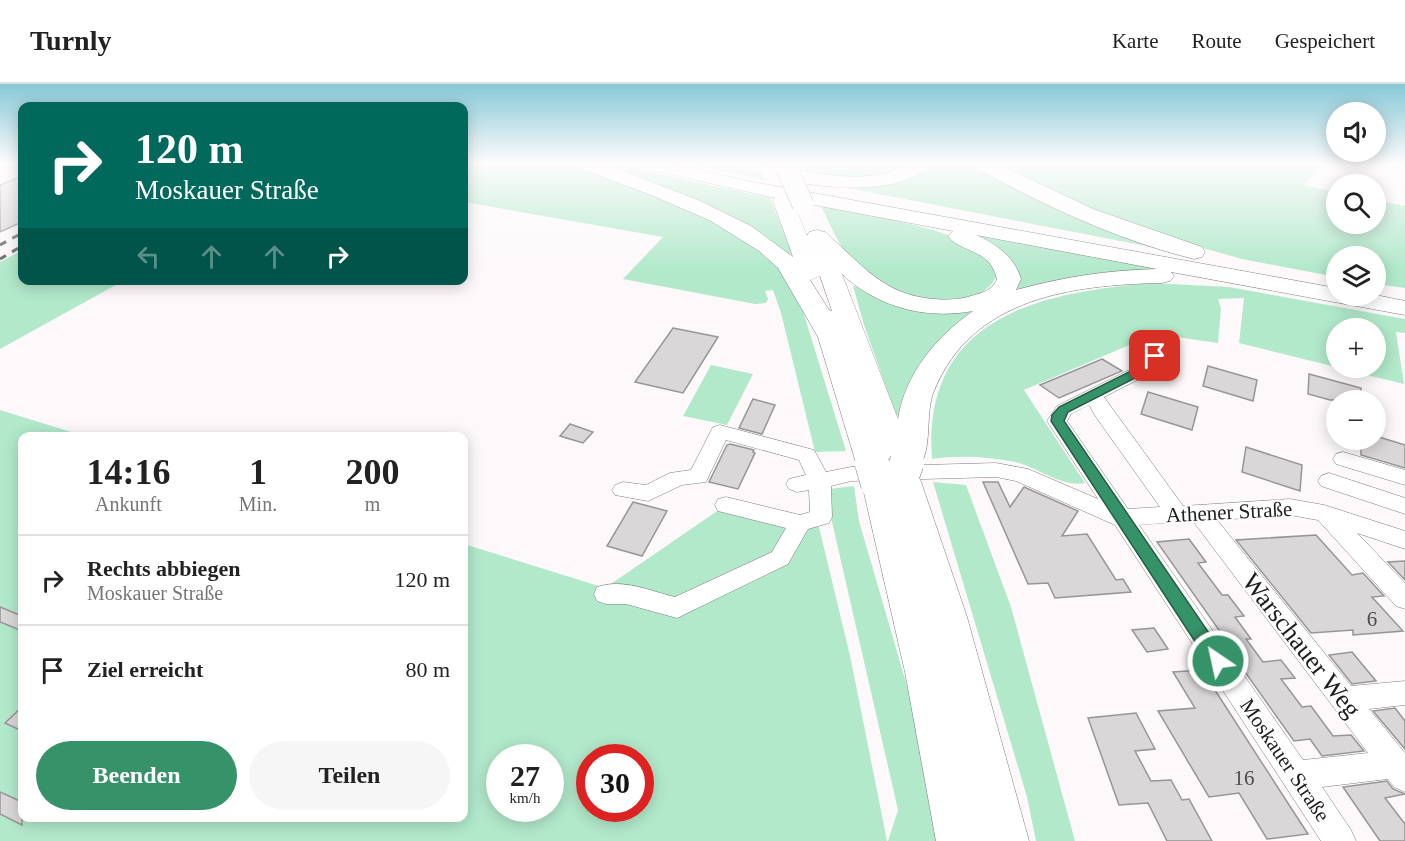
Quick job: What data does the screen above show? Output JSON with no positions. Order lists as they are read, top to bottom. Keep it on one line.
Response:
{"streets":{"street":["Athener Straße","Warschauer Weg","Moskauer Straße"]},"crossings":[["Athener Straße","Warschauer Weg"],["Athener Straße","Moskauer Straße"],["Warschauer Weg","Moskauer Straße"]],"house_numbers":["6","16"],"page":{"header":"Turnly","nav":["Karte","Route","Gespeichert"],"map_buttons":["+","−"],"turn":["120 m","Moskauer Straße"],"eta":["14:16","Ankunft","1","Min.","200","m"],"list":[{"name":"Rechts abbiegen","note":"Moskauer Straße","value":"120 m"},{"name":"Ziel erreicht","value":"80 m"}],"buttons":["Beenden","Teilen"],"speed":"27 km/h","limit":"30"}}
